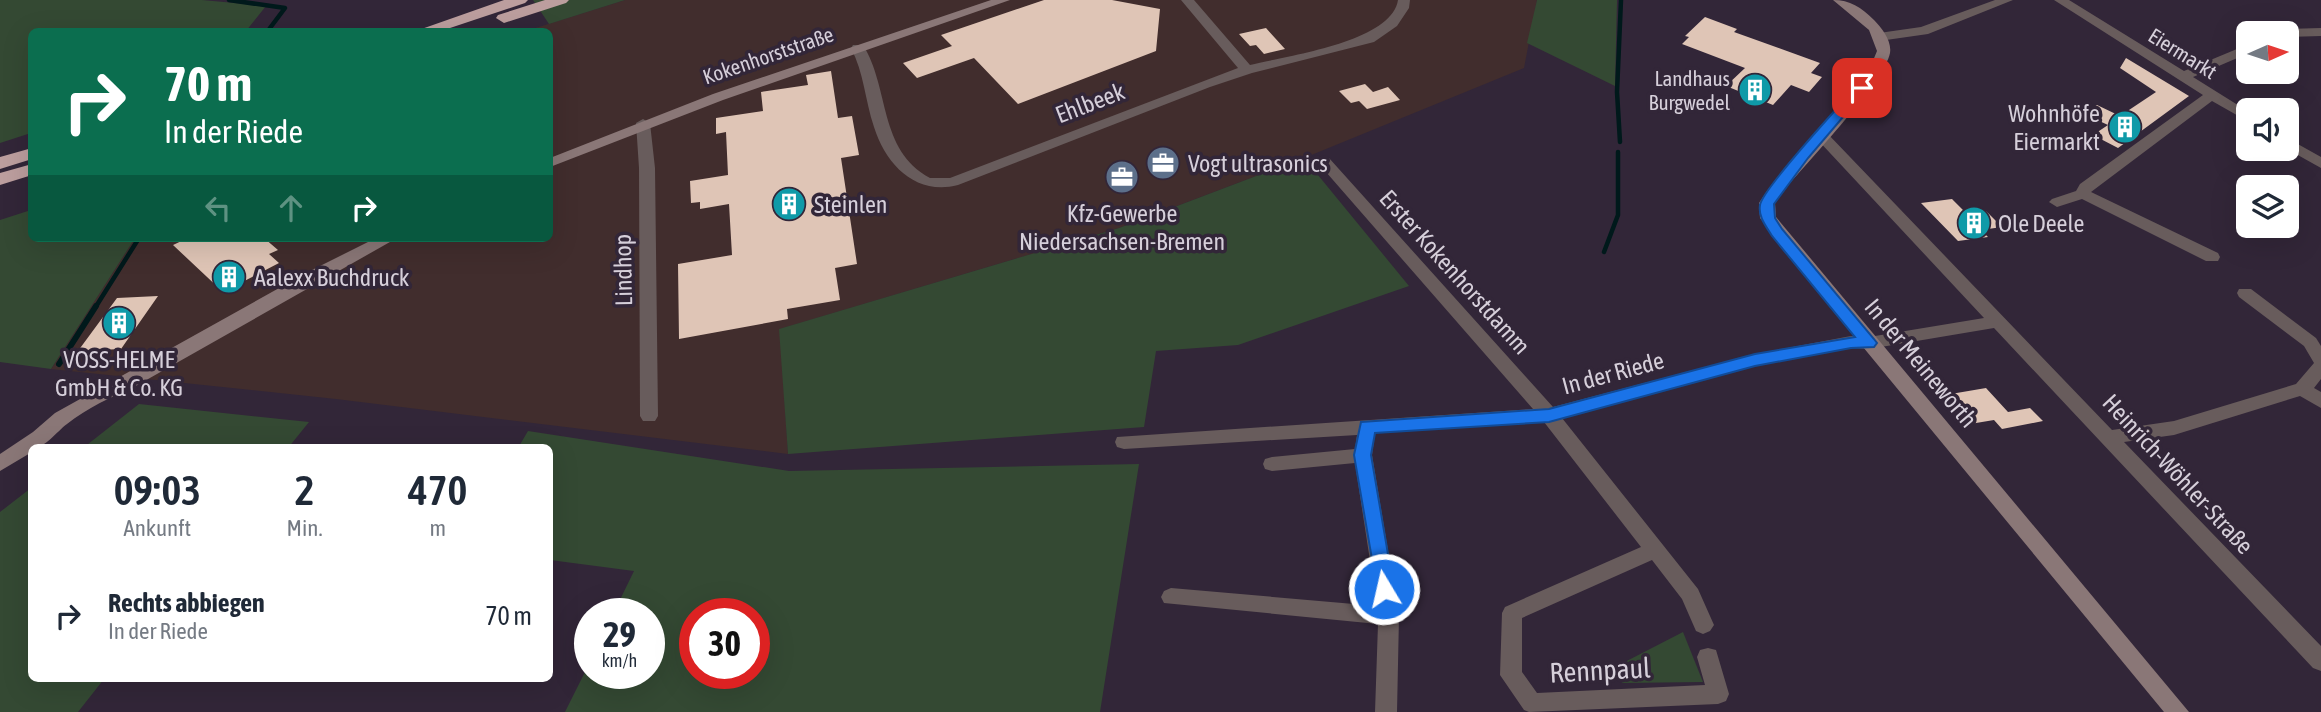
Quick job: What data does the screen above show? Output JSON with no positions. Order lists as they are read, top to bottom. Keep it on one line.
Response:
{"streets":{"main road":["Kokenhorststraße","In der Meineworth"],"street":["Eiermarkt","Ehlbeek","Lindhop","Erster Kokenhorstdamm","In der Riede","Heinrich-Wöhler-Straße","Rennpaul"]},"crossings":[["Kokenhorststraße","Ehlbeek"],["Kokenhorststraße","Lindhop"],["Erster Kokenhorstdamm","In der Riede"],["In der Meineworth","In der Riede"],["In der Meineworth","Heinrich-Wöhler-Straße"]],"places":{"building":["Landhaus Burgwedel","Wohnhöfe Eiermarkt","Steinlen","Ole Deele","Aalexx Buchdruck","VOSS-HELME GmbH & Co. KG"],"office":["Vogt ultrasonics","Kfz-Gewerbe Niedersachsen-Bremen"]},"north":"right","page":{"turn":["70 m","In der Riede"],"eta":["09:03","Ankunft","2","Min.","470","m"],"list":[{"name":"Rechts abbiegen","note":"In der Riede","value":"70 m"}],"speed":"29 km/h","limit":"30"}}
